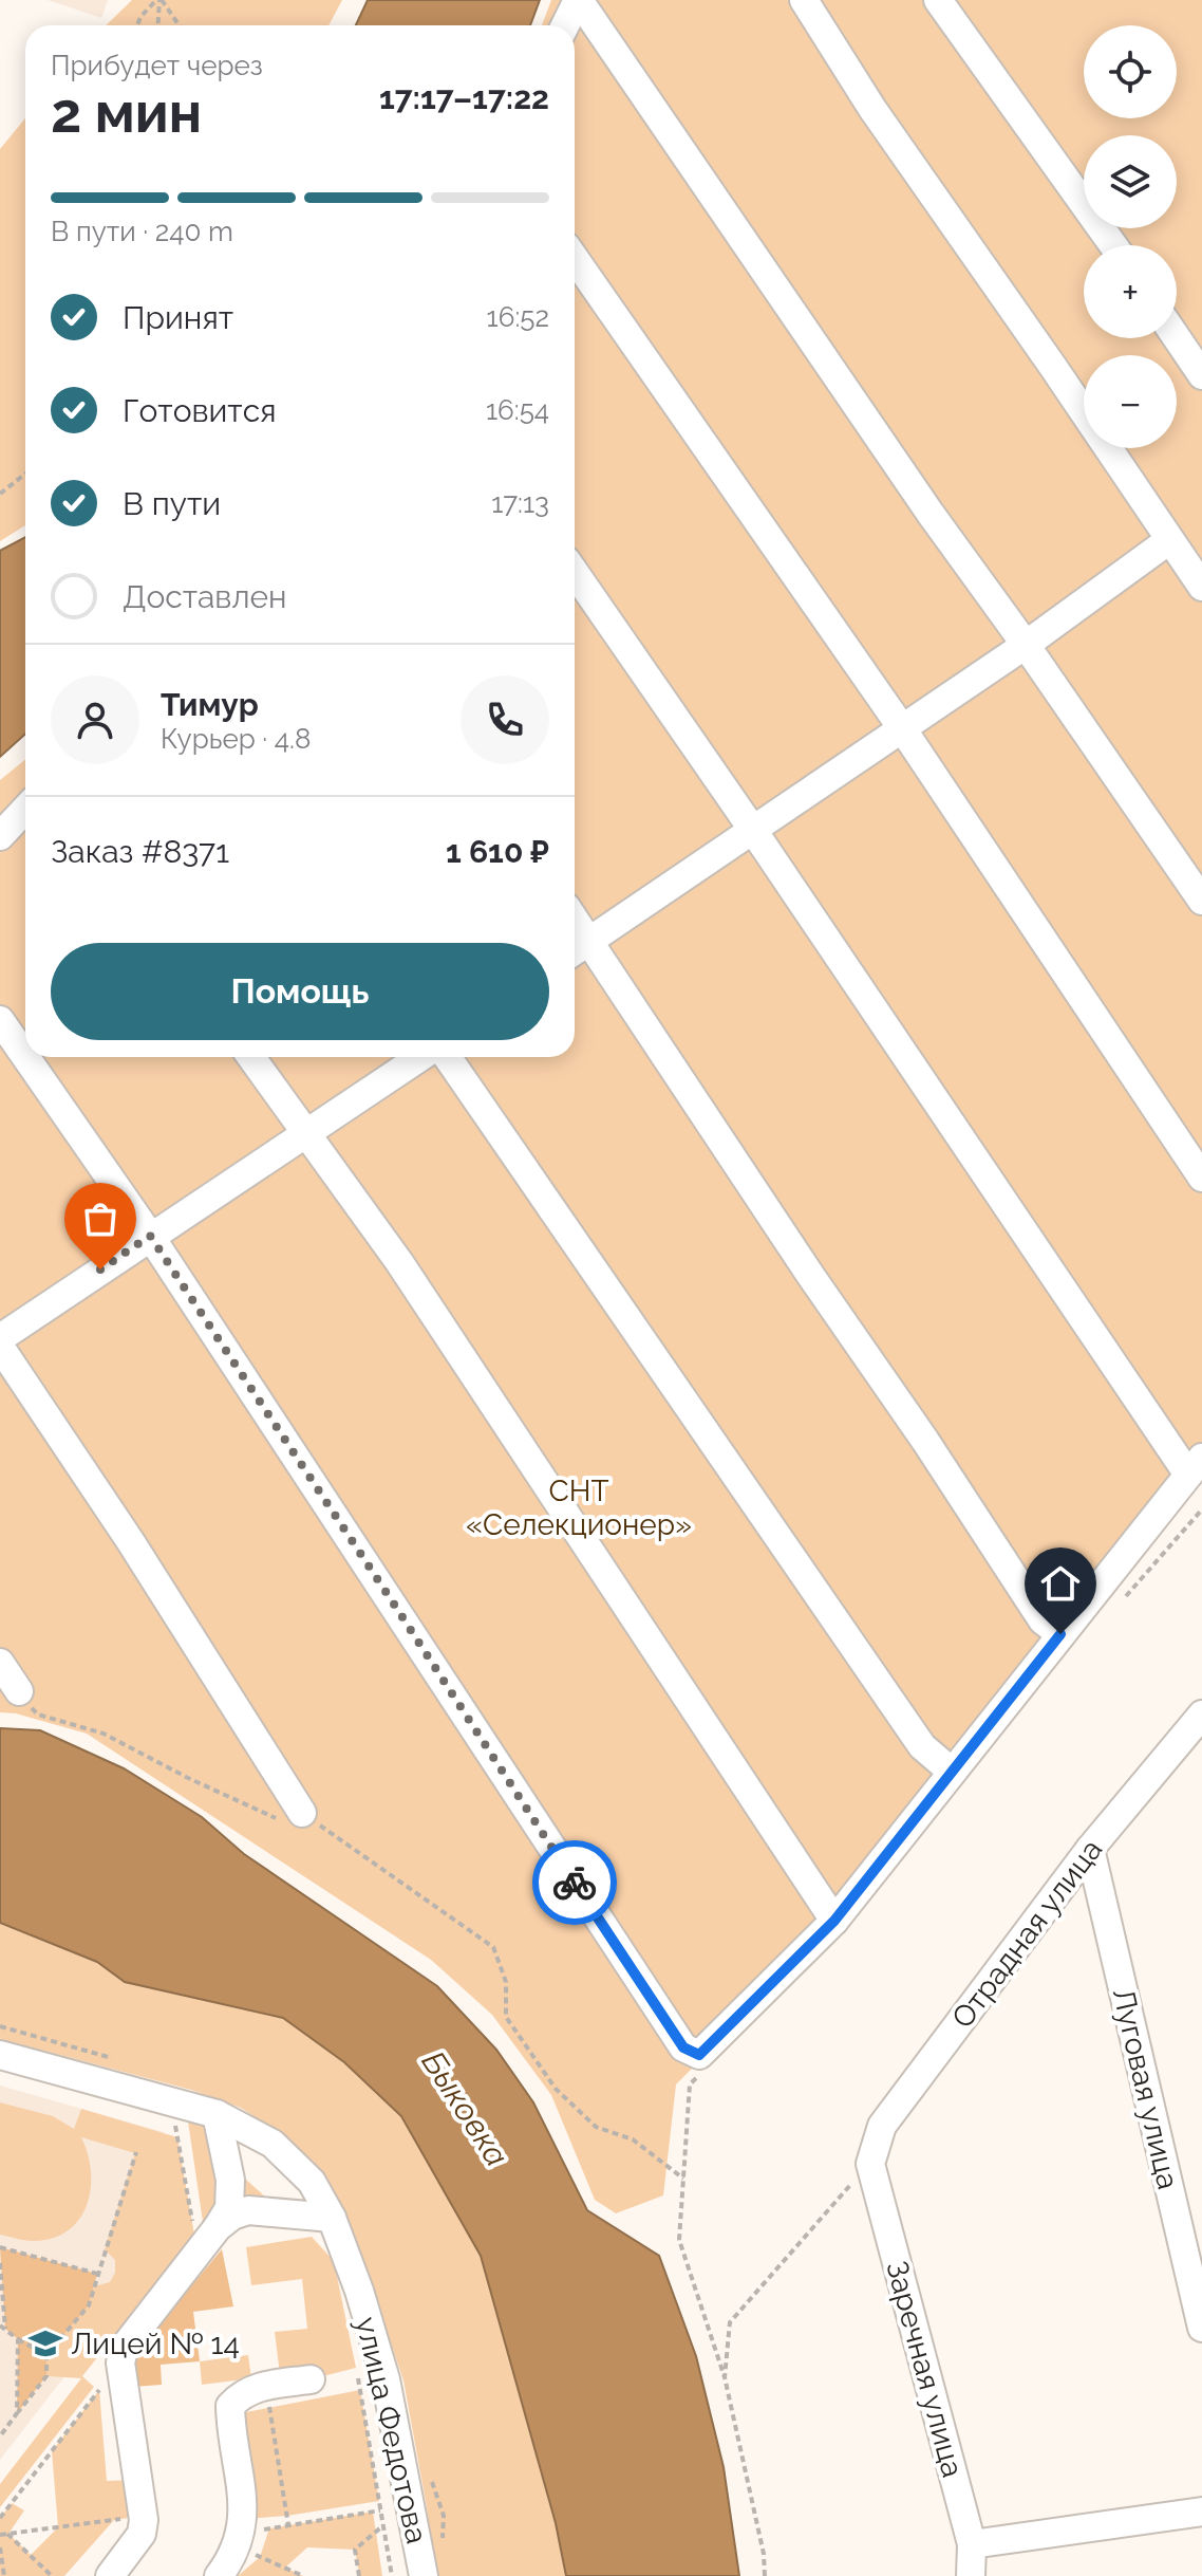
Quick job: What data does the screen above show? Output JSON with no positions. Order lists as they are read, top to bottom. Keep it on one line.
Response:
{"streets":{"street":["Отрадная улица","Луговая улица","Заречная улица","улица Федотова"]},"crossings":[["Отрадная улица","Луговая улица"],["Отрадная улица","Заречная улица"]],"water":["Быковка"],"parks":["СНТ «Селекционер»"],"places":{"school or university":["Лицей № 14"]},"page":{"map_buttons":["+","−"],"heading":["2 мин","Прибудет через","17:17–17:22"],"panel":["Тимур","Курьер · 4.8","Заказ #8371","1 610 ₽"],"bar":"В пути · 240 m","list":[["Принят","16:52"],["Готовится","16:54"],["В пути","17:13"],"Доставлен"],"buttons":"Помощь"}}
